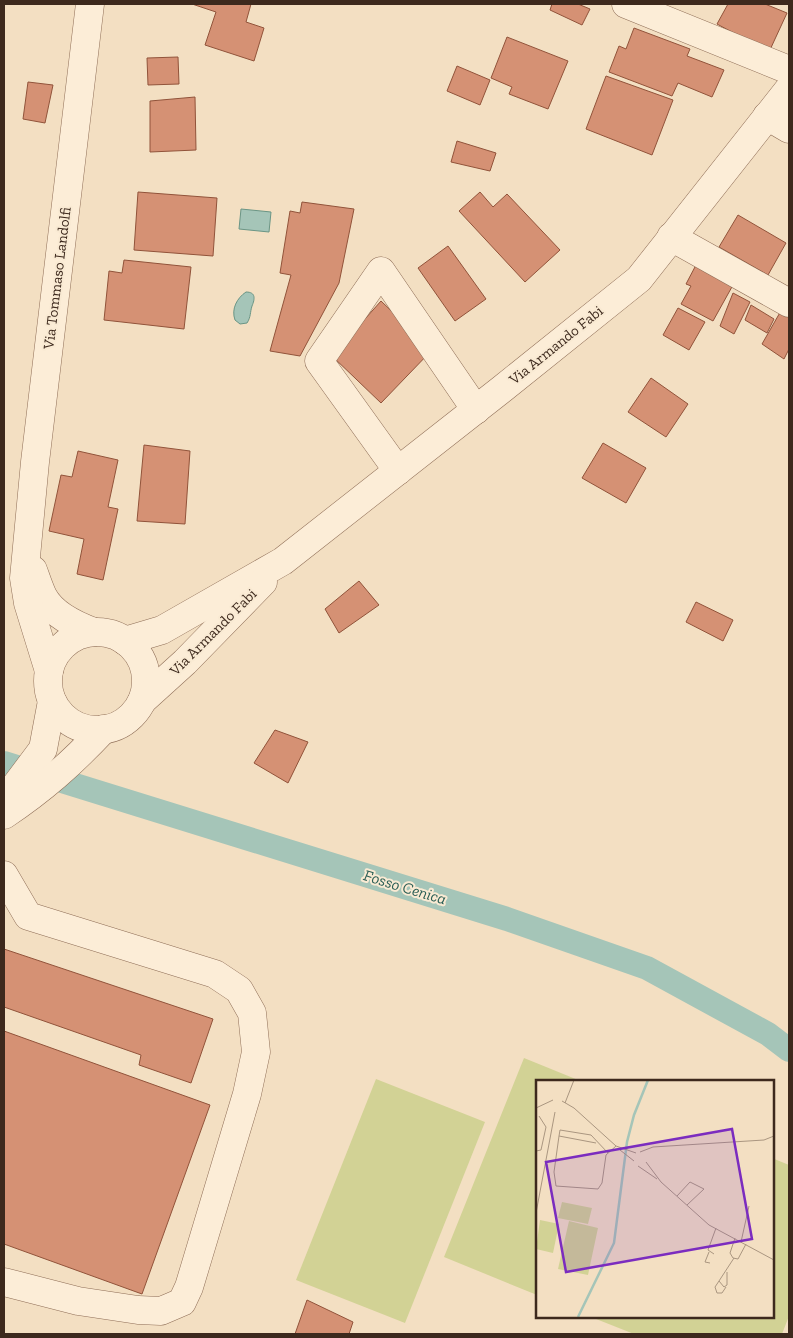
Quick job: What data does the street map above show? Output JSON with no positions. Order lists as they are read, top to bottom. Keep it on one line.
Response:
{"streets":{"street":["Via Tommaso Landolfi","Via Armando Fabi"]},"crossings":[["Via Tommaso Landolfi","Via Armando Fabi"]],"water":["Fosso Cenica"]}
